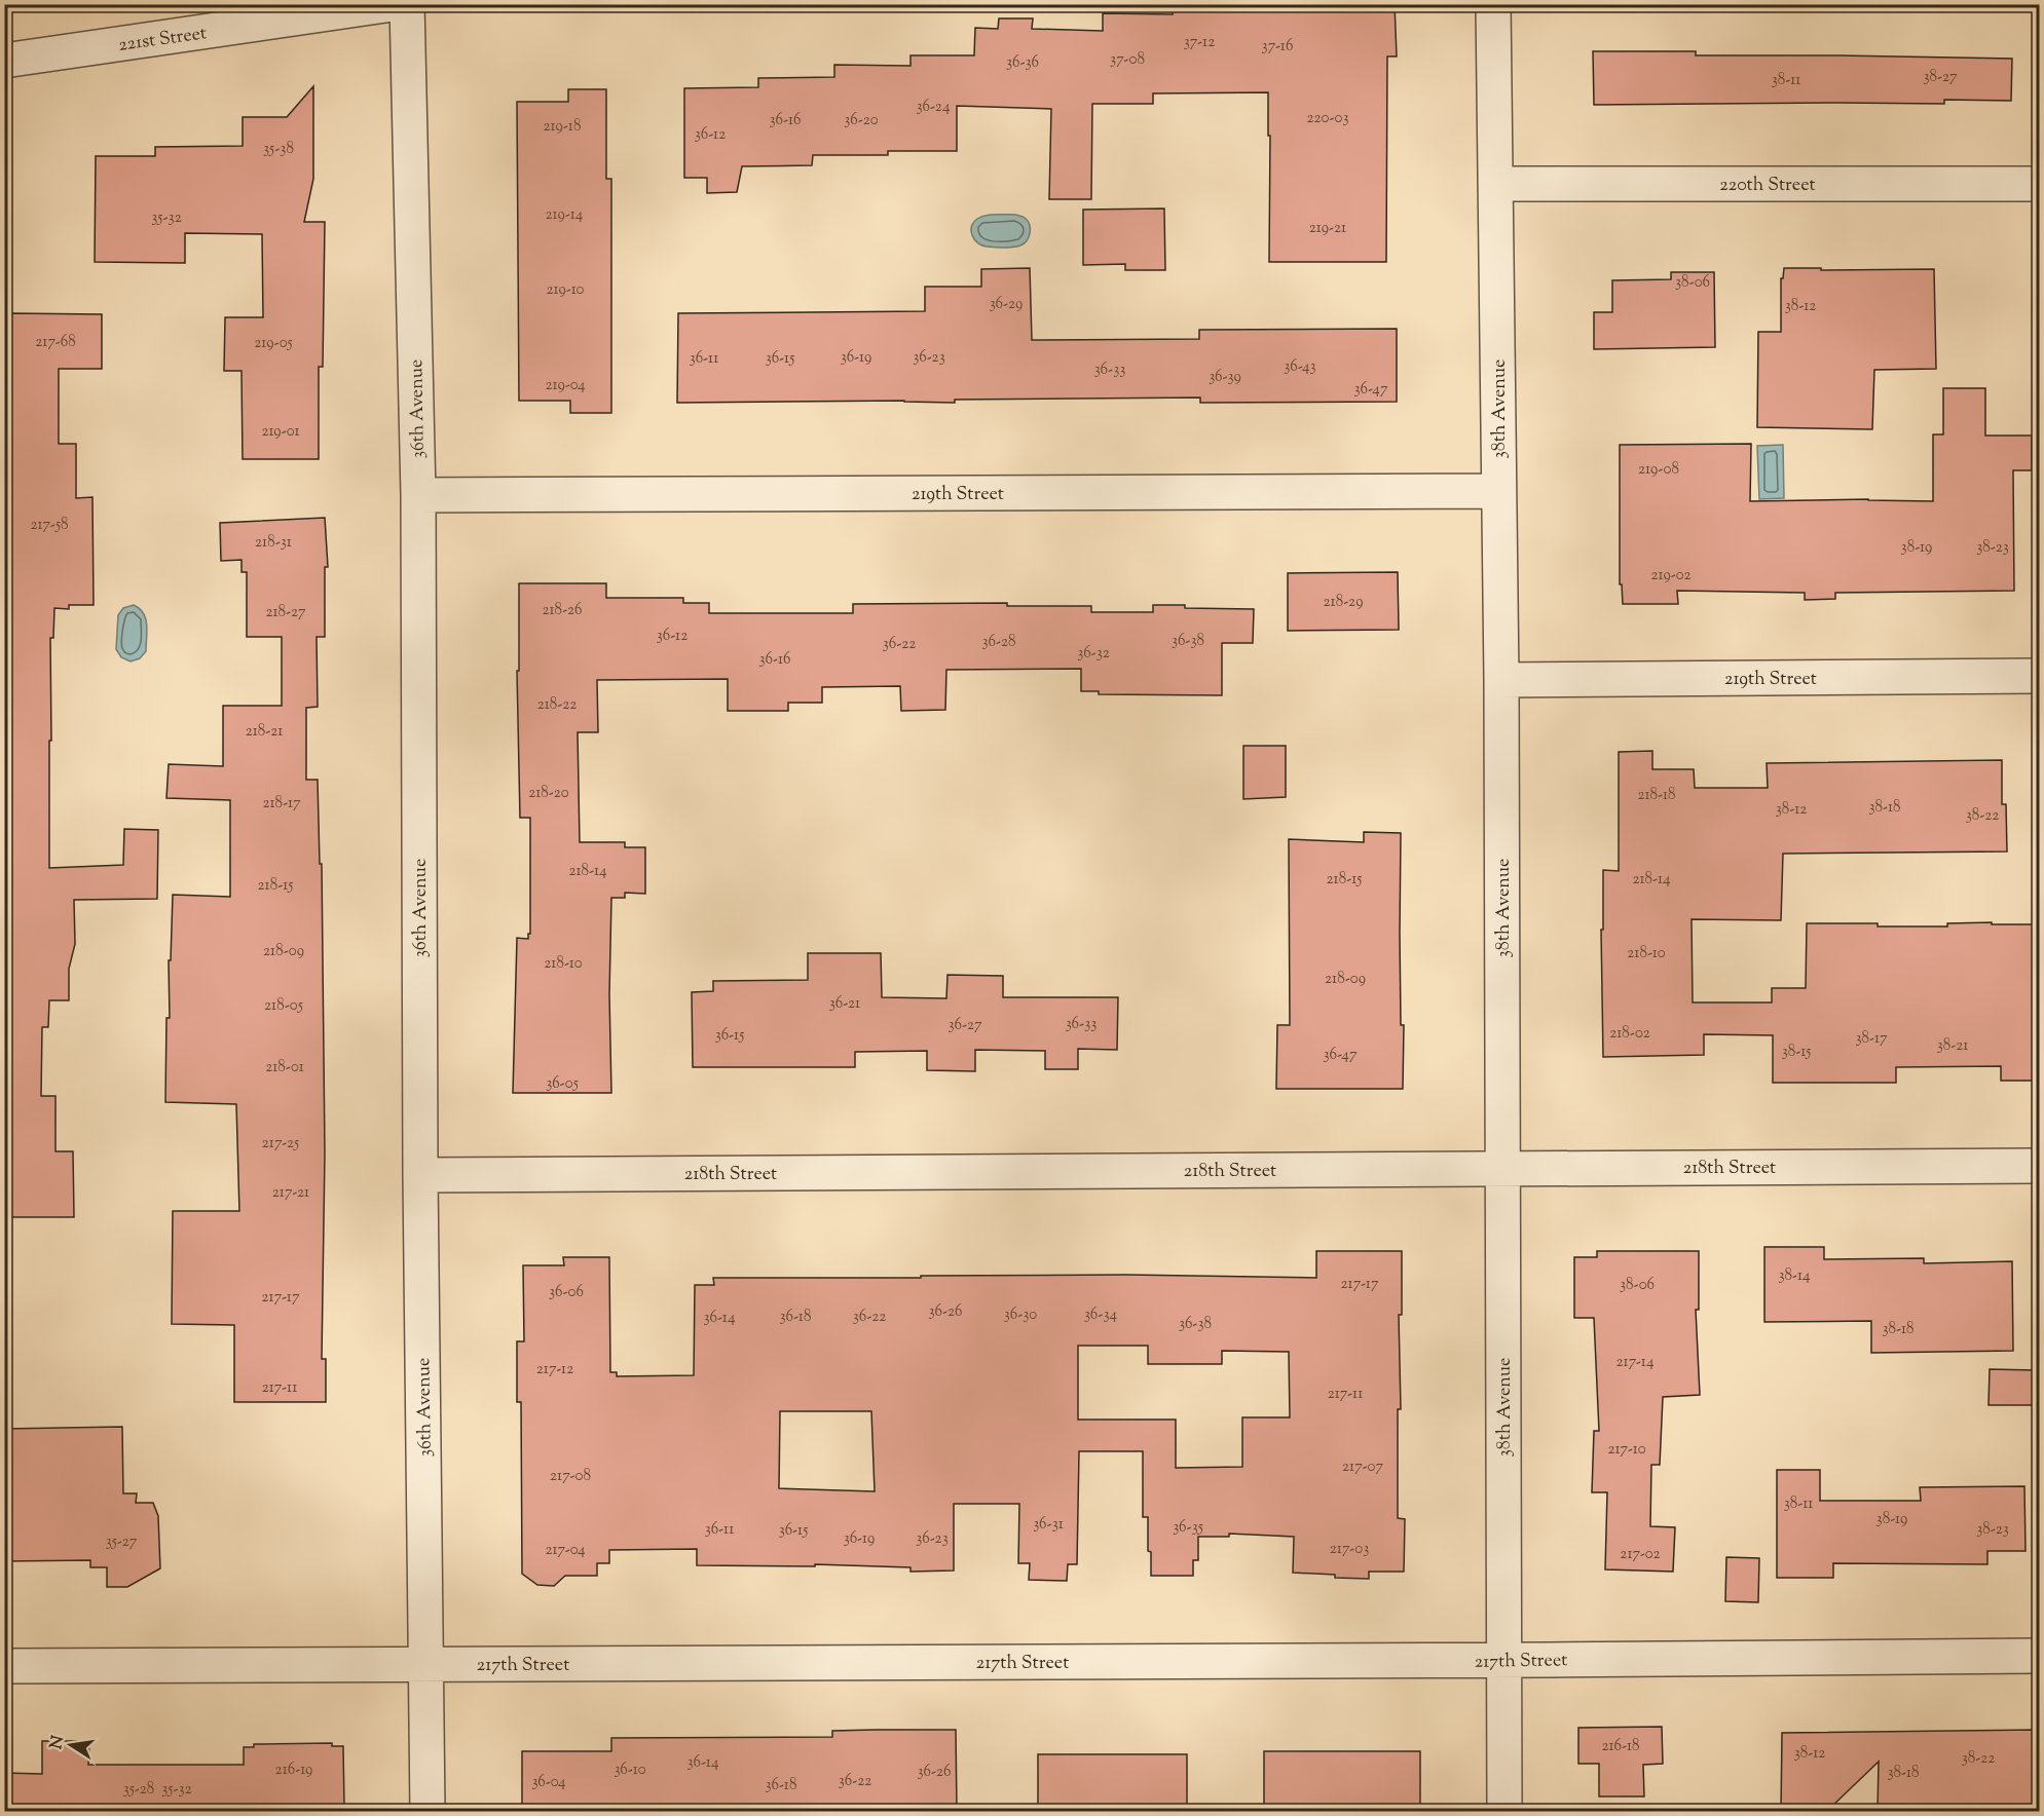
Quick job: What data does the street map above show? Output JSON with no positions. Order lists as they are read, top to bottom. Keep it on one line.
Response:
{"streets":{"street":["221st Street","220th Street","36th Avenue","38th Avenue","219th Street","218th Street","217th Street"]},"crossings":[["220th Street","38th Avenue"],["36th Avenue","219th Street"],["36th Avenue","218th Street"],["36th Avenue","217th Street"],["38th Avenue","219th Street"],["38th Avenue","218th Street"],["38th Avenue","217th Street"]],"house_numbers":["37-12","37-16","37-08","36-36","38-27","38-11","36-24","220-03","36-16","36-20","219-18","36-12","35-38","219-14","35-32","219-21","38-06","219-10","36-29","38-12","217-68","219-05","36-19","36-23","36-11","36-15","36-43","36-33","36-39","219-04","36-47","219-01","219-08","217-58","218-31","38-19","38-23","219-02","218-29","218-26","218-27","36-12","36-38","36-28","36-22","36-32","36-16","218-22","218-21","218-20","218-18","218-17","38-18","38-12","38-22","218-14","218-15","218-14","218-15","218-09","218-10","218-10","218-09","36-21","218-05","36-33","36-27","218-02","36-15","38-17","38-21","38-15","36-47","218-01","36-05","217-25","217-21","38-14","217-17","38-06","36-06","217-17","36-26","36-30","36-34","36-18","36-22","36-14","36-38","38-18","217-14","217-12","217-11","217-11","217-10","217-07","217-08","38-11","38-19","36-31","36-35","36-11","38-23","36-15","36-19","36-23","35-27","217-03","217-04","217-02","216-18","38-12","38-22","36-14","216-19","36-10","36-26","38-18","36-22","36-04","36-18","35-28","35-32"],"north":"left"}
